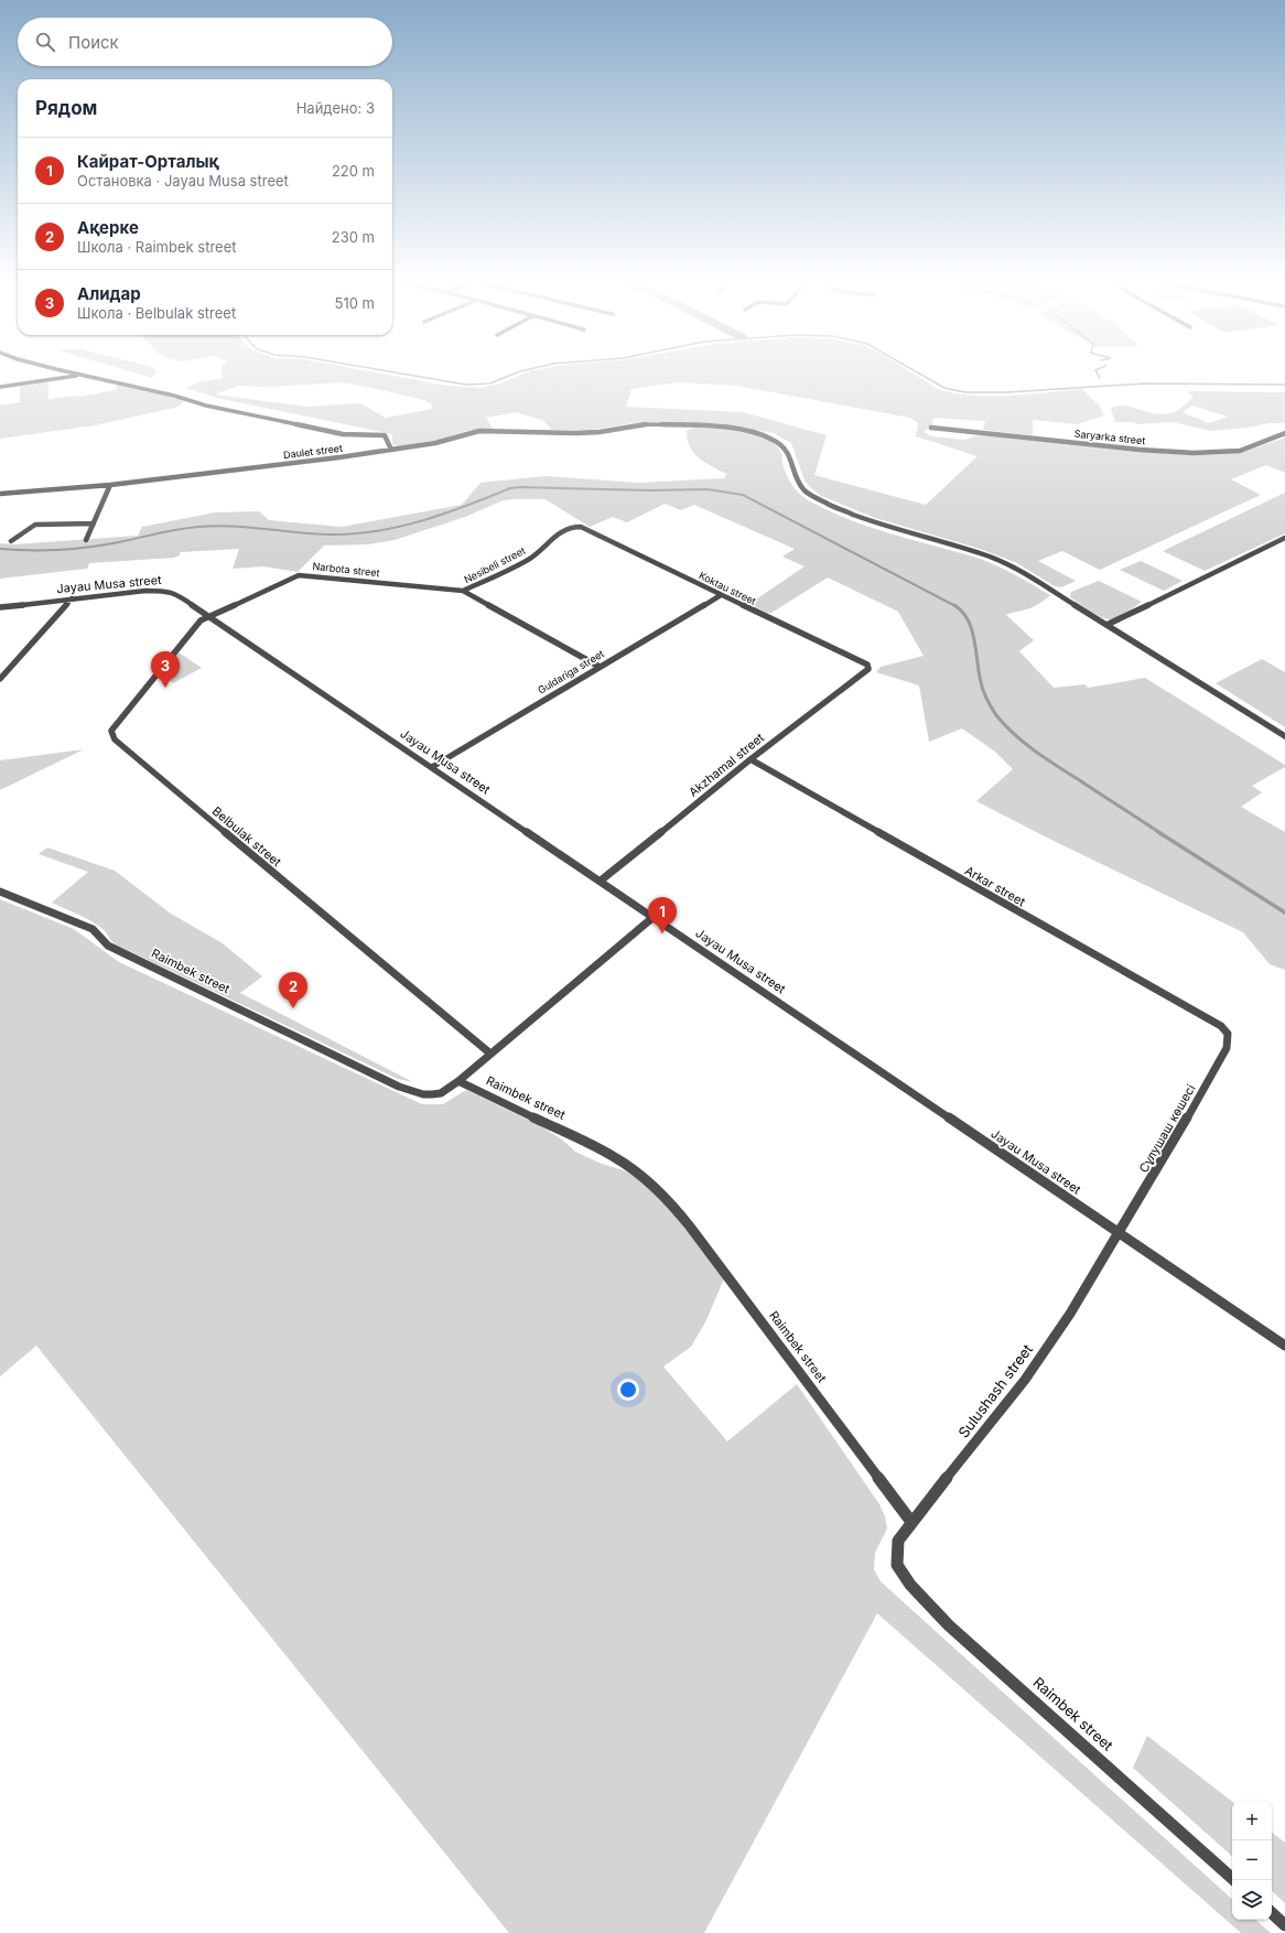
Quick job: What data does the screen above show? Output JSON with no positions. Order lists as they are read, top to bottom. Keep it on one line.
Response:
{"streets":{"street":["Saryarka street","Daulet street","Nesibeli street","Narbota street","Jayau Musa street","Koktau street","Guldariga street","Akzhamal street","Belbulak street","Arkar street","Raimbek street","Сұлушаш көшесі","Sulushash street"]},"crossings":[["Nesibeli street","Narbota street"],["Nesibeli street","Koktau street"],["Narbota street","Jayau Musa street"],["Narbota street","Belbulak street"],["Jayau Musa street","Guldariga street"],["Jayau Musa street","Akzhamal street"],["Jayau Musa street","Belbulak street"],["Jayau Musa street","Сұлушаш көшесі"],["Jayau Musa street","Sulushash street"],["Koktau street","Guldariga street"],["Koktau street","Akzhamal street"],["Akzhamal street","Arkar street"],["Arkar street","Сұлушаш көшесі"],["Raimbek street","Sulushash street"],["Сұлушаш көшесі","Sulushash street"]],"page":{"search":"Поиск","heading":["Рядом","Найдено: 3"],"list":[{"mark":"1","name":"Кайрат-Орталық","note":"Остановка · Jayau Musa street","value":"220 m"},{"mark":"2","name":"Ақерке","note":"Школа · Raimbek street","value":"230 m"},{"mark":"3","name":"Алидар","note":"Школа · Belbulak street","value":"510 m"}],"pins":["3","1","2"],"map_buttons":["+","−"]}}
